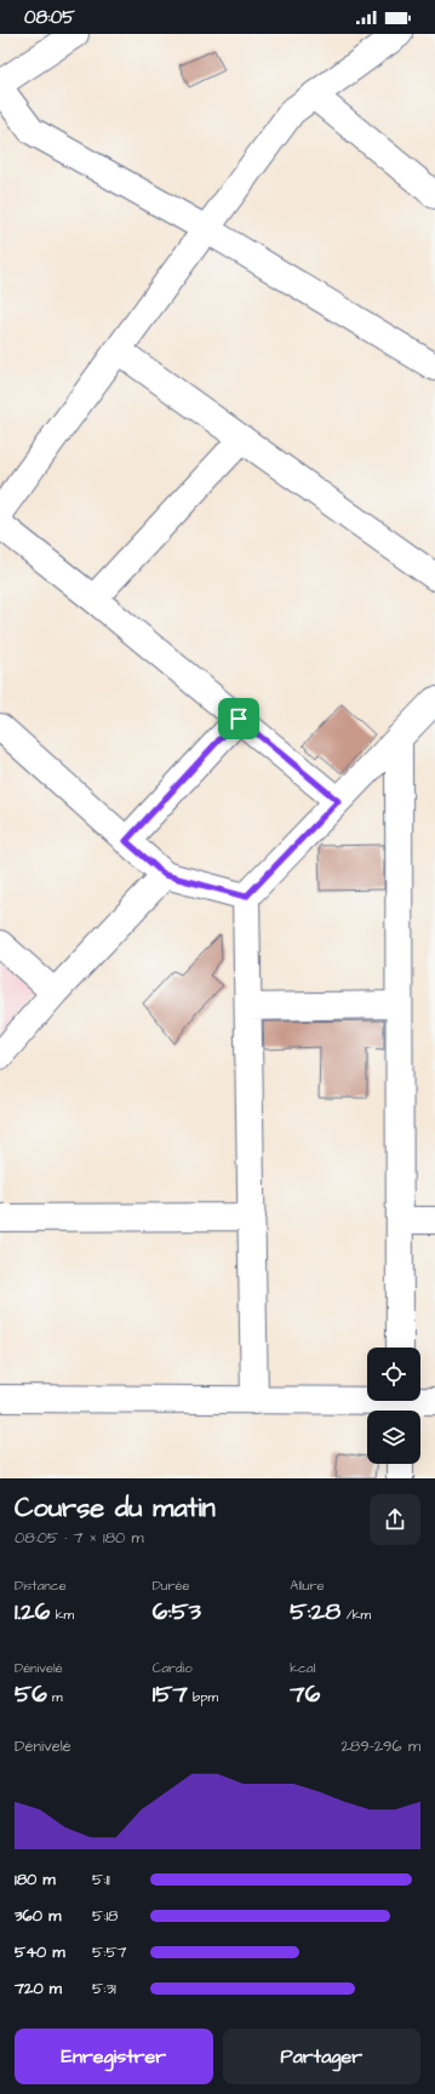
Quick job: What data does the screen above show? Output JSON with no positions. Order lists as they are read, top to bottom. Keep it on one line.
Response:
{"page":{"status":"08:05","heading":["Course du matin","08:05 · 7 × 180 m"],"stats":[["Distance","1.26 km"],["Durée","6:53"],["Allure","5:28 /km"],["Dénivelé","56 m"],["Cardio","157 bpm"],["kcal","76"]],"chart":["Dénivelé","289–296 m"],"list":[{"name":"180 m","note":"5:11"},{"name":"360 m","note":"5:18"},{"name":"540 m","note":"5:57"},{"name":"720 m","note":"5:31"}],"buttons":["Enregistrer","Partager"]}}
